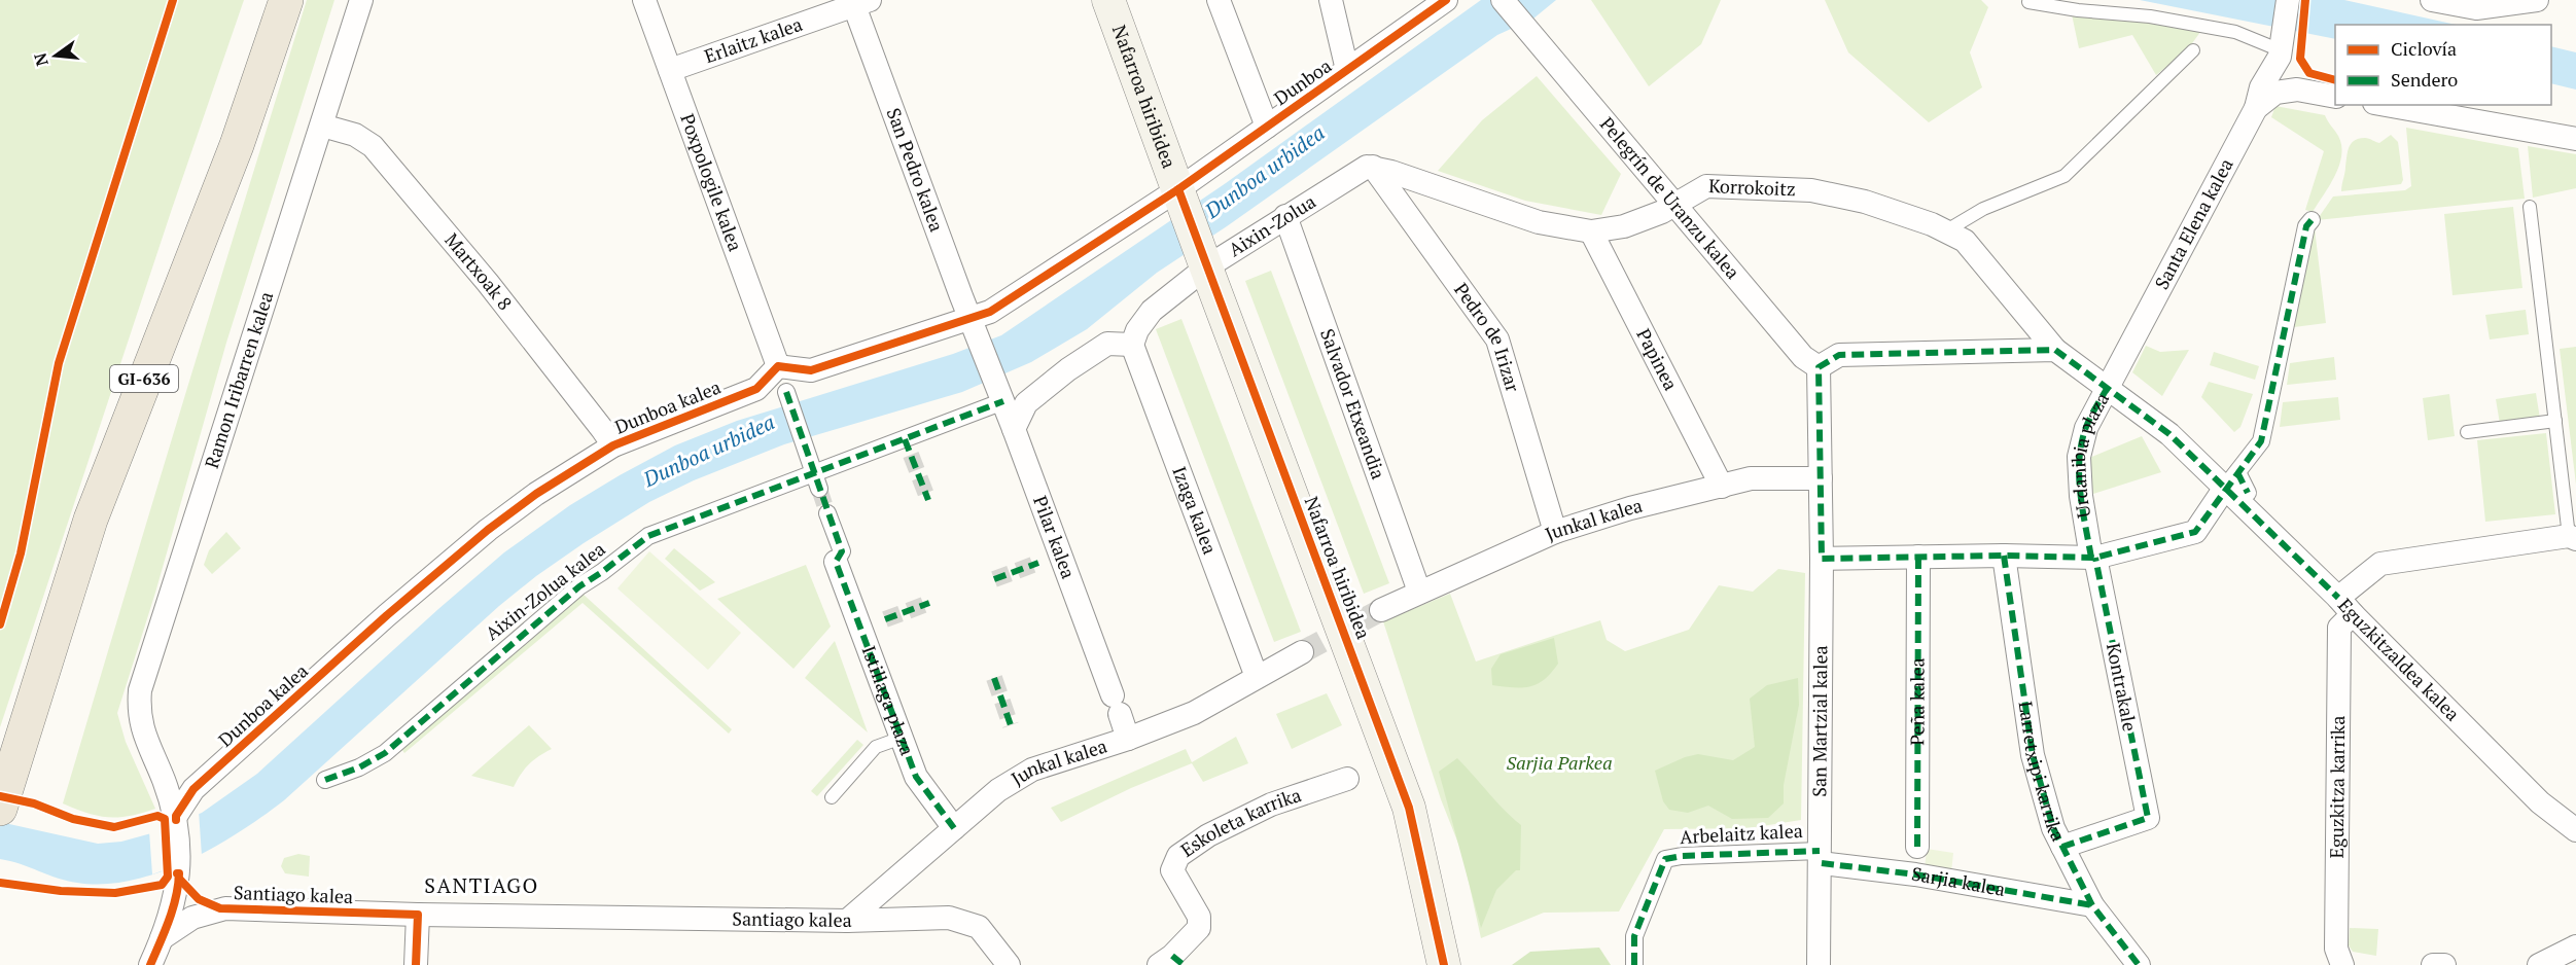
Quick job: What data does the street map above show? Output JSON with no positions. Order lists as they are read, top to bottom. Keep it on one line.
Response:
{"streets":{"main road":["Nafarroa hiribidea","GI-636"],"street":["Erlaitz kalea","Dunboa","San Pedro kalea","Poxpologile kalea","Korrokoitz","Pelegrín de Uranzu kalea","Santa Elena kalea","Aixin-Zolua","Martxoak 8","Pedro de Irizar","Papinea","Ramon Iribarren kalea","Salvador Etxeandia","Dunboa kalea","Urdanibia plaza","Izaga kalea","Junkal kalea","Pilar kalea","Aixin-Zolua kalea","Eguzkitzaldea kalea","Kontrakale","Istillaga plaza","Peña kalea","San Martzial kalea","Larretxipi karrika","Eguzkitza karrika","Eskoleta karrika","Arbelaitz kalea","Sarjia kalea","Santiago kalea"]},"crossings":[["Erlaitz kalea","San Pedro kalea"],["Erlaitz kalea","Poxpologile kalea"],["Dunboa","Nafarroa hiribidea"],["Nafarroa hiribidea","Aixin-Zolua"],["San Pedro kalea","Pilar kalea"],["San Pedro kalea","Aixin-Zolua kalea"],["Poxpologile kalea","Dunboa kalea"],["Korrokoitz","Pelegrín de Uranzu kalea"],["Korrokoitz","Aixin-Zolua"],["Korrokoitz","Pedro de Irizar"],["Korrokoitz","Papinea"],["Korrokoitz","Urdanibia plaza"],["Santa Elena kalea","Urdanibia plaza"],["Santa Elena kalea","Eguzkitzaldea kalea"],["Aixin-Zolua","Pedro de Irizar"],["Aixin-Zolua","Salvador Etxeandia"],["Aixin-Zolua","Izaga kalea"],["Martxoak 8","Ramon Iribarren kalea"],["Martxoak 8","Dunboa kalea"],["Pedro de Irizar","Junkal kalea"],["Papinea","Junkal kalea"],["Ramon Iribarren kalea","Dunboa kalea"],["Ramon Iribarren kalea","Santiago kalea"],["Salvador Etxeandia","Junkal kalea"],["Urdanibia plaza","Eguzkitzaldea kalea"],["Urdanibia plaza","Kontrakale"],["Izaga kalea","Junkal kalea"],["Junkal kalea","Pilar kalea"],["Junkal kalea","Istillaga plaza"],["Junkal kalea","San Martzial kalea"],["Junkal kalea","Santiago kalea"],["Pilar kalea","Aixin-Zolua kalea"],["Eguzkitzaldea kalea","Eguzkitza karrika"],["Kontrakale","Larretxipi karrika"],["San Martzial kalea","Arbelaitz kalea"],["San Martzial kalea","Sarjia kalea"],["Larretxipi karrika","Sarjia kalea"],["Arbelaitz kalea","Sarjia kalea"]],"districts":["SANTIAGO"],"water":["Dunboa urbidea"],"parks":["Sarjia Parkea"],"legend":["Ciclovía","Sendero"],"north":"left"}
